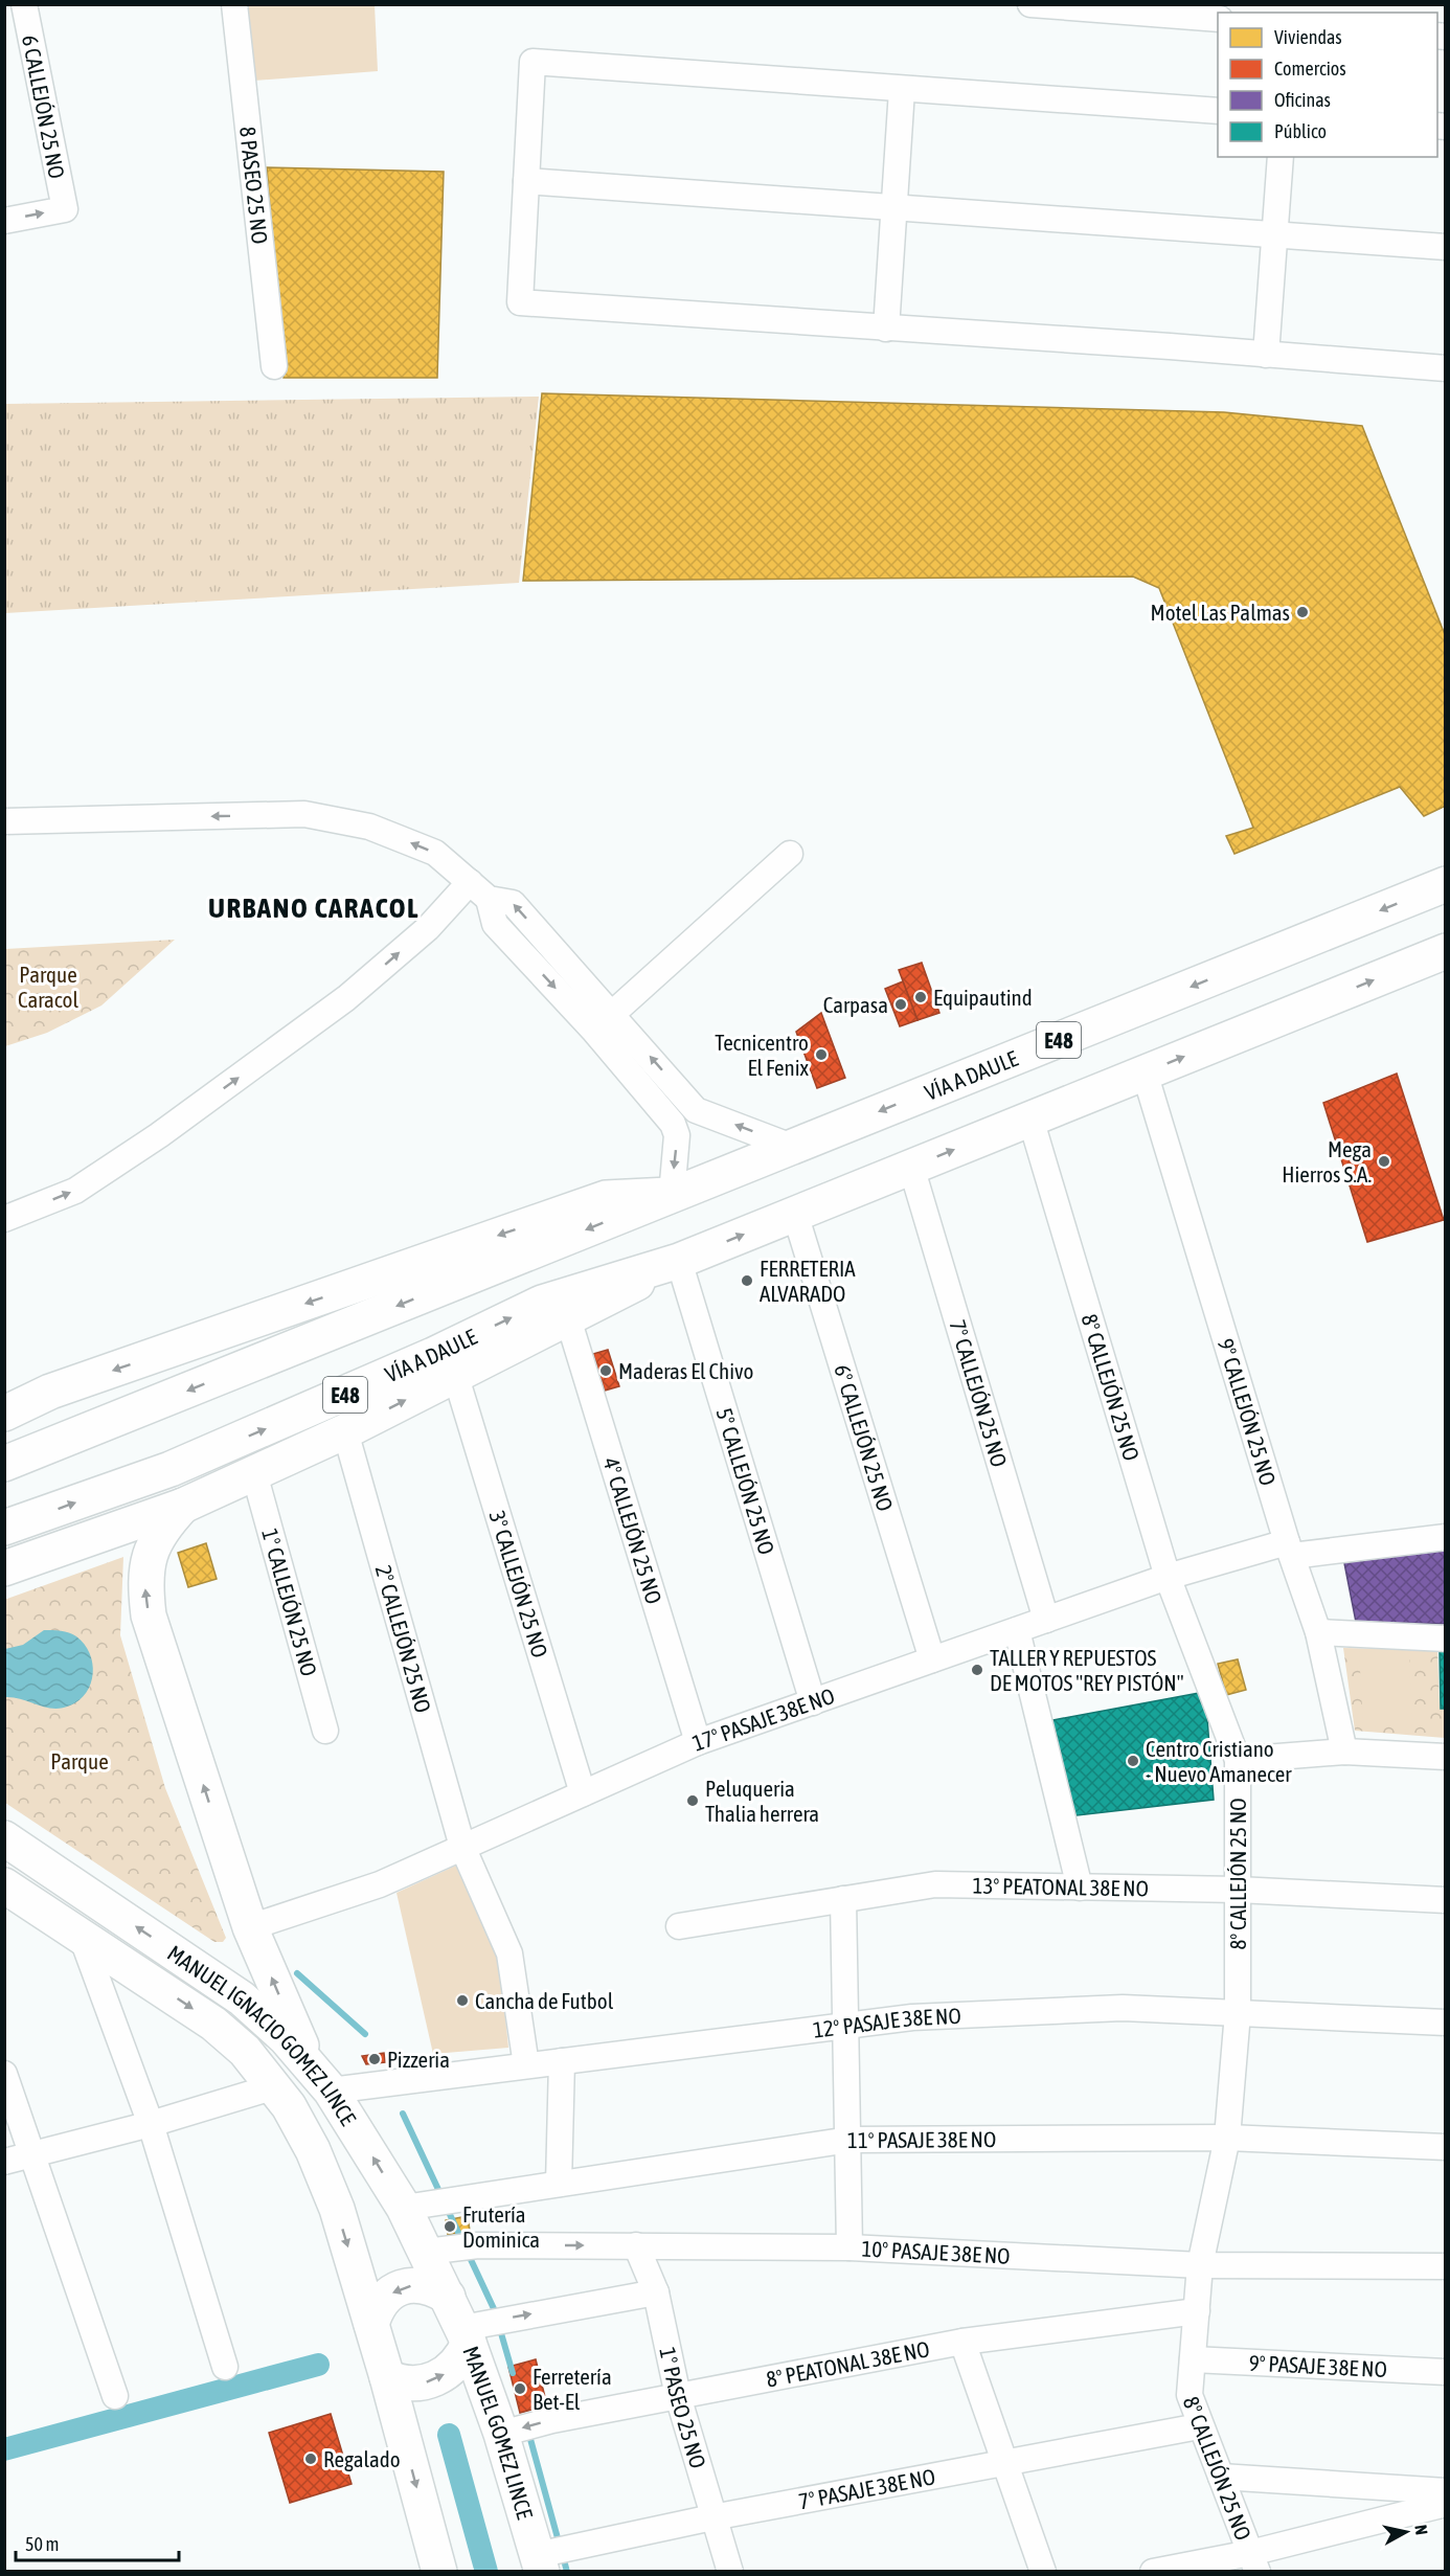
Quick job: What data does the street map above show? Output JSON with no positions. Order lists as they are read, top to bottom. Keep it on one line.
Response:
{"streets":{"main road":["E48","VÍA A DAULE","MANUEL IGNACIO GOMEZ LINCE","MANUEL GOMEZ LINCE"],"street":["6 CALLEJÓN 25 NO","8 PASEO 25 NO","8° CALLEJÓN 25 NO","7° CALLEJÓN 25 NO","9° CALLEJÓN 25 NO","6° CALLEJÓN 25 NO","5° CALLEJÓN 25 NO","4° CALLEJÓN 25 NO","3° CALLEJÓN 25 NO","1° CALLEJÓN 25 NO","2° CALLEJÓN 25 NO","17° PASAJE 38E NO","13° PEATONAL 38E NO","12° PASAJE 38E NO","11° PASAJE 38E NO","10° PASAJE 38E NO","8° PEATONAL 38E NO","9° PASAJE 38E NO","1° PASEO 25 NO","7° PASAJE 38E NO"]},"crossings":[["E48","VÍA A DAULE"],["VÍA A DAULE","8° CALLEJÓN 25 NO"],["VÍA A DAULE","7° CALLEJÓN 25 NO"],["VÍA A DAULE","9° CALLEJÓN 25 NO"],["VÍA A DAULE","6° CALLEJÓN 25 NO"],["VÍA A DAULE","5° CALLEJÓN 25 NO"],["VÍA A DAULE","4° CALLEJÓN 25 NO"],["VÍA A DAULE","3° CALLEJÓN 25 NO"],["VÍA A DAULE","1° CALLEJÓN 25 NO"],["VÍA A DAULE","2° CALLEJÓN 25 NO"],["8° CALLEJÓN 25 NO","17° PASAJE 38E NO"],["8° CALLEJÓN 25 NO","13° PEATONAL 38E NO"],["8° CALLEJÓN 25 NO","12° PASAJE 38E NO"],["8° CALLEJÓN 25 NO","11° PASAJE 38E NO"],["8° CALLEJÓN 25 NO","10° PASAJE 38E NO"],["8° CALLEJÓN 25 NO","8° PEATONAL 38E NO"],["8° CALLEJÓN 25 NO","9° PASAJE 38E NO"],["8° CALLEJÓN 25 NO","7° PASAJE 38E NO"],["7° CALLEJÓN 25 NO","17° PASAJE 38E NO"],["9° CALLEJÓN 25 NO","17° PASAJE 38E NO"],["6° CALLEJÓN 25 NO","17° PASAJE 38E NO"],["5° CALLEJÓN 25 NO","17° PASAJE 38E NO"],["4° CALLEJÓN 25 NO","17° PASAJE 38E NO"],["3° CALLEJÓN 25 NO","17° PASAJE 38E NO"],["2° CALLEJÓN 25 NO","17° PASAJE 38E NO"],["2° CALLEJÓN 25 NO","12° PASAJE 38E NO"],["12° PASAJE 38E NO","MANUEL IGNACIO GOMEZ LINCE"],["MANUEL IGNACIO GOMEZ LINCE","11° PASAJE 38E NO"],["MANUEL IGNACIO GOMEZ LINCE","10° PASAJE 38E NO"],["MANUEL IGNACIO GOMEZ LINCE","MANUEL GOMEZ LINCE"],["10° PASAJE 38E NO","1° PASEO 25 NO"],["8° PEATONAL 38E NO","1° PASEO 25 NO"],["8° PEATONAL 38E NO","MANUEL GOMEZ LINCE"],["1° PASEO 25 NO","7° PASAJE 38E NO"],["MANUEL GOMEZ LINCE","7° PASAJE 38E NO"]],"one_way":["6 CALLEJÓN 25 NO"],"districts":["URBANO CARACOL"],"parks":["Parque Caracol","Parque"],"places":["Motel Las Palmas","Equipautind","Carpasa","Tecnicentro El Fenix","Mega Hierros S.A.","FERRETERIA ALVARADO","Maderas El Chivo","TALLER Y REPUESTOS DE MOTOS \"REY PISTÓN\"","Centro Cristiano - Nuevo Amanecer","Peluqueria Thalia herrera","Cancha de Futbol","Pizzeria","Frutería Dominica","Ferretería Bet-El","Regalado"],"legend":["Viviendas","Comercios","Oficinas","Público"],"scale_bar":"50 m","north":"right"}
